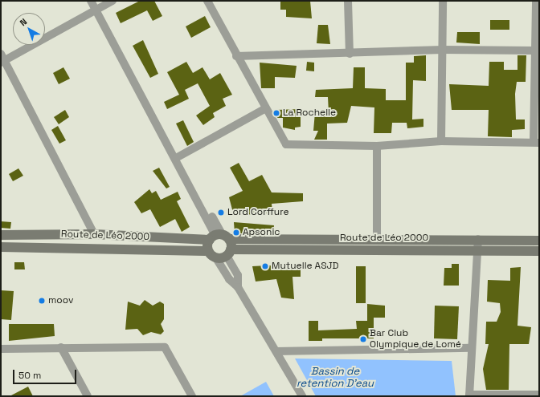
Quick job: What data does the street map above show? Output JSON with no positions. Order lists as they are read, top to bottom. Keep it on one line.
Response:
{"streets":{"street":["Route de Léo 2000"]},"water":["Bassin de retention D'eau"],"places":["La Rochelle","Lord Corffure","Apsonic","Mutuelle ASJD","moov","Bar Club Olympique de Lomé"],"scale_bar":"50 m","north":"top left"}
